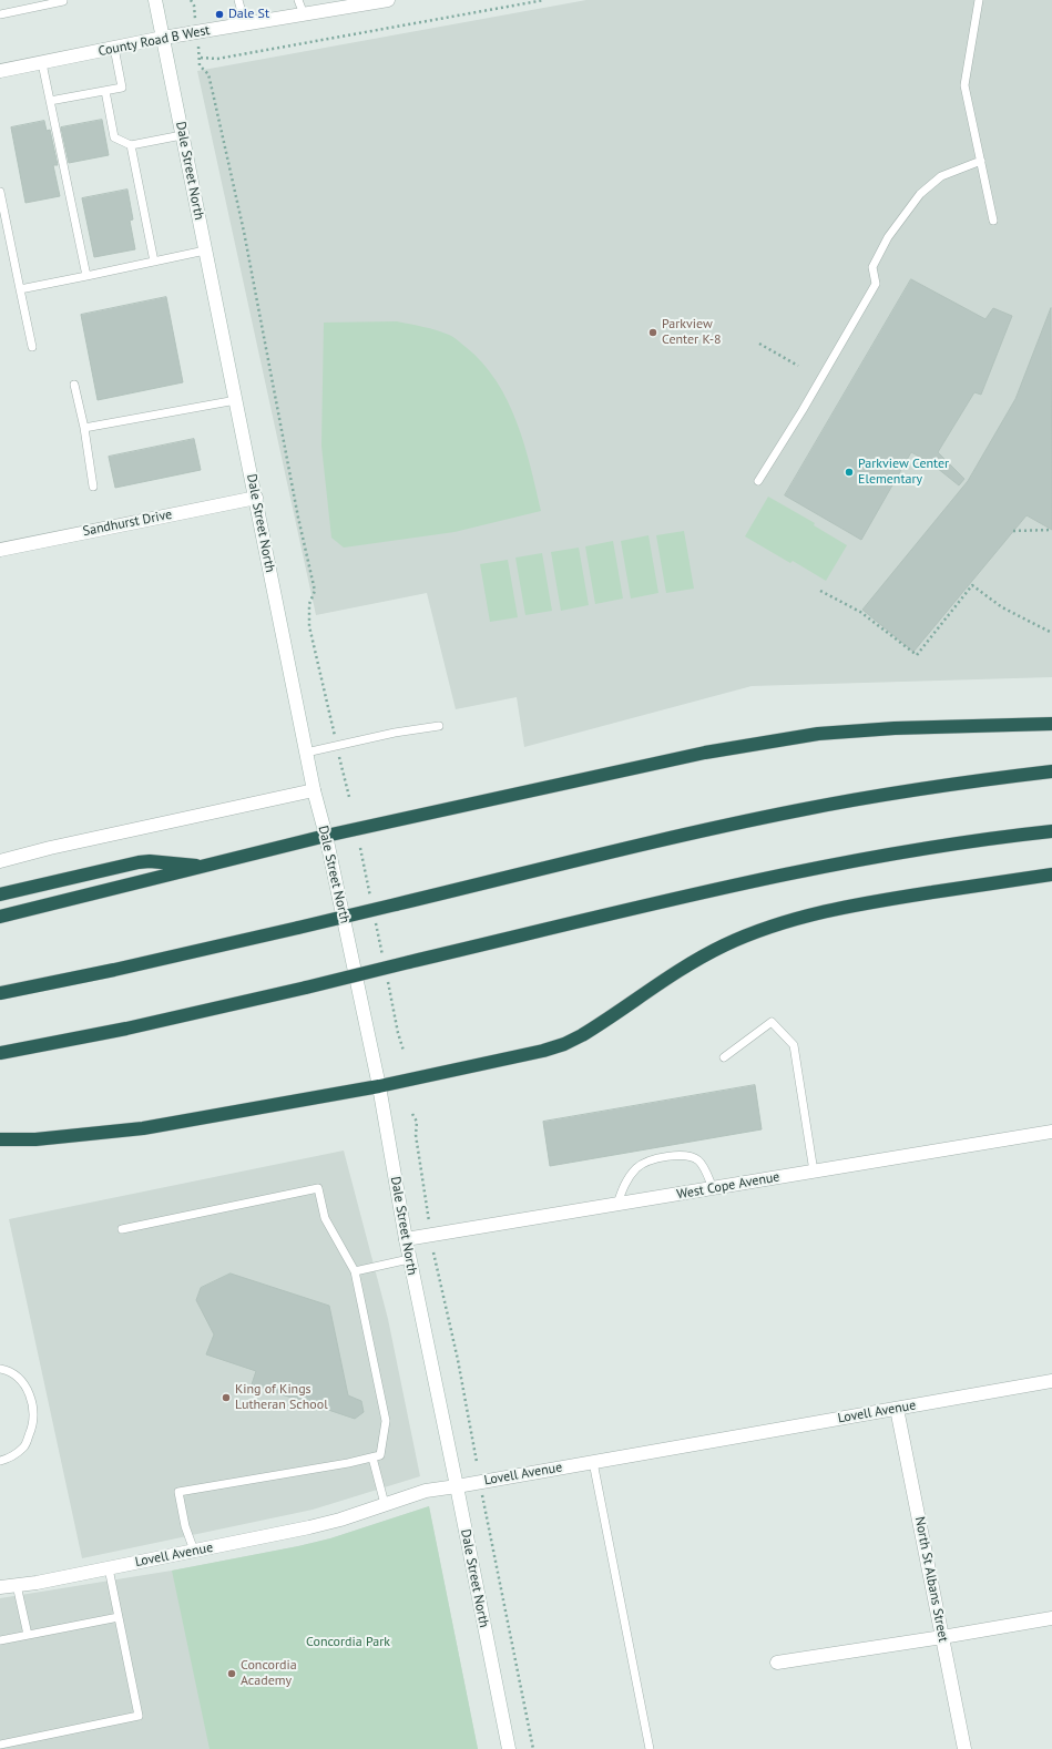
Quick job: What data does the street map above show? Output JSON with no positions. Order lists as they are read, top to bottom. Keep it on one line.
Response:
{"streets":{"street":["County Road B West","Dale Street North","Sandhurst Drive","West Cope Avenue","Lovell Avenue","North St Albans Street"]},"crossings":[["County Road B West","Dale Street North"],["Dale Street North","Sandhurst Drive"],["Dale Street North","West Cope Avenue"],["Dale Street North","Lovell Avenue"],["Lovell Avenue","North St Albans Street"]],"parks":["Concordia Park"],"places":["Dale St","Parkview Center K-8","Parkview Center Elementary","King of Kings Lutheran School","Concordia Academy"]}
